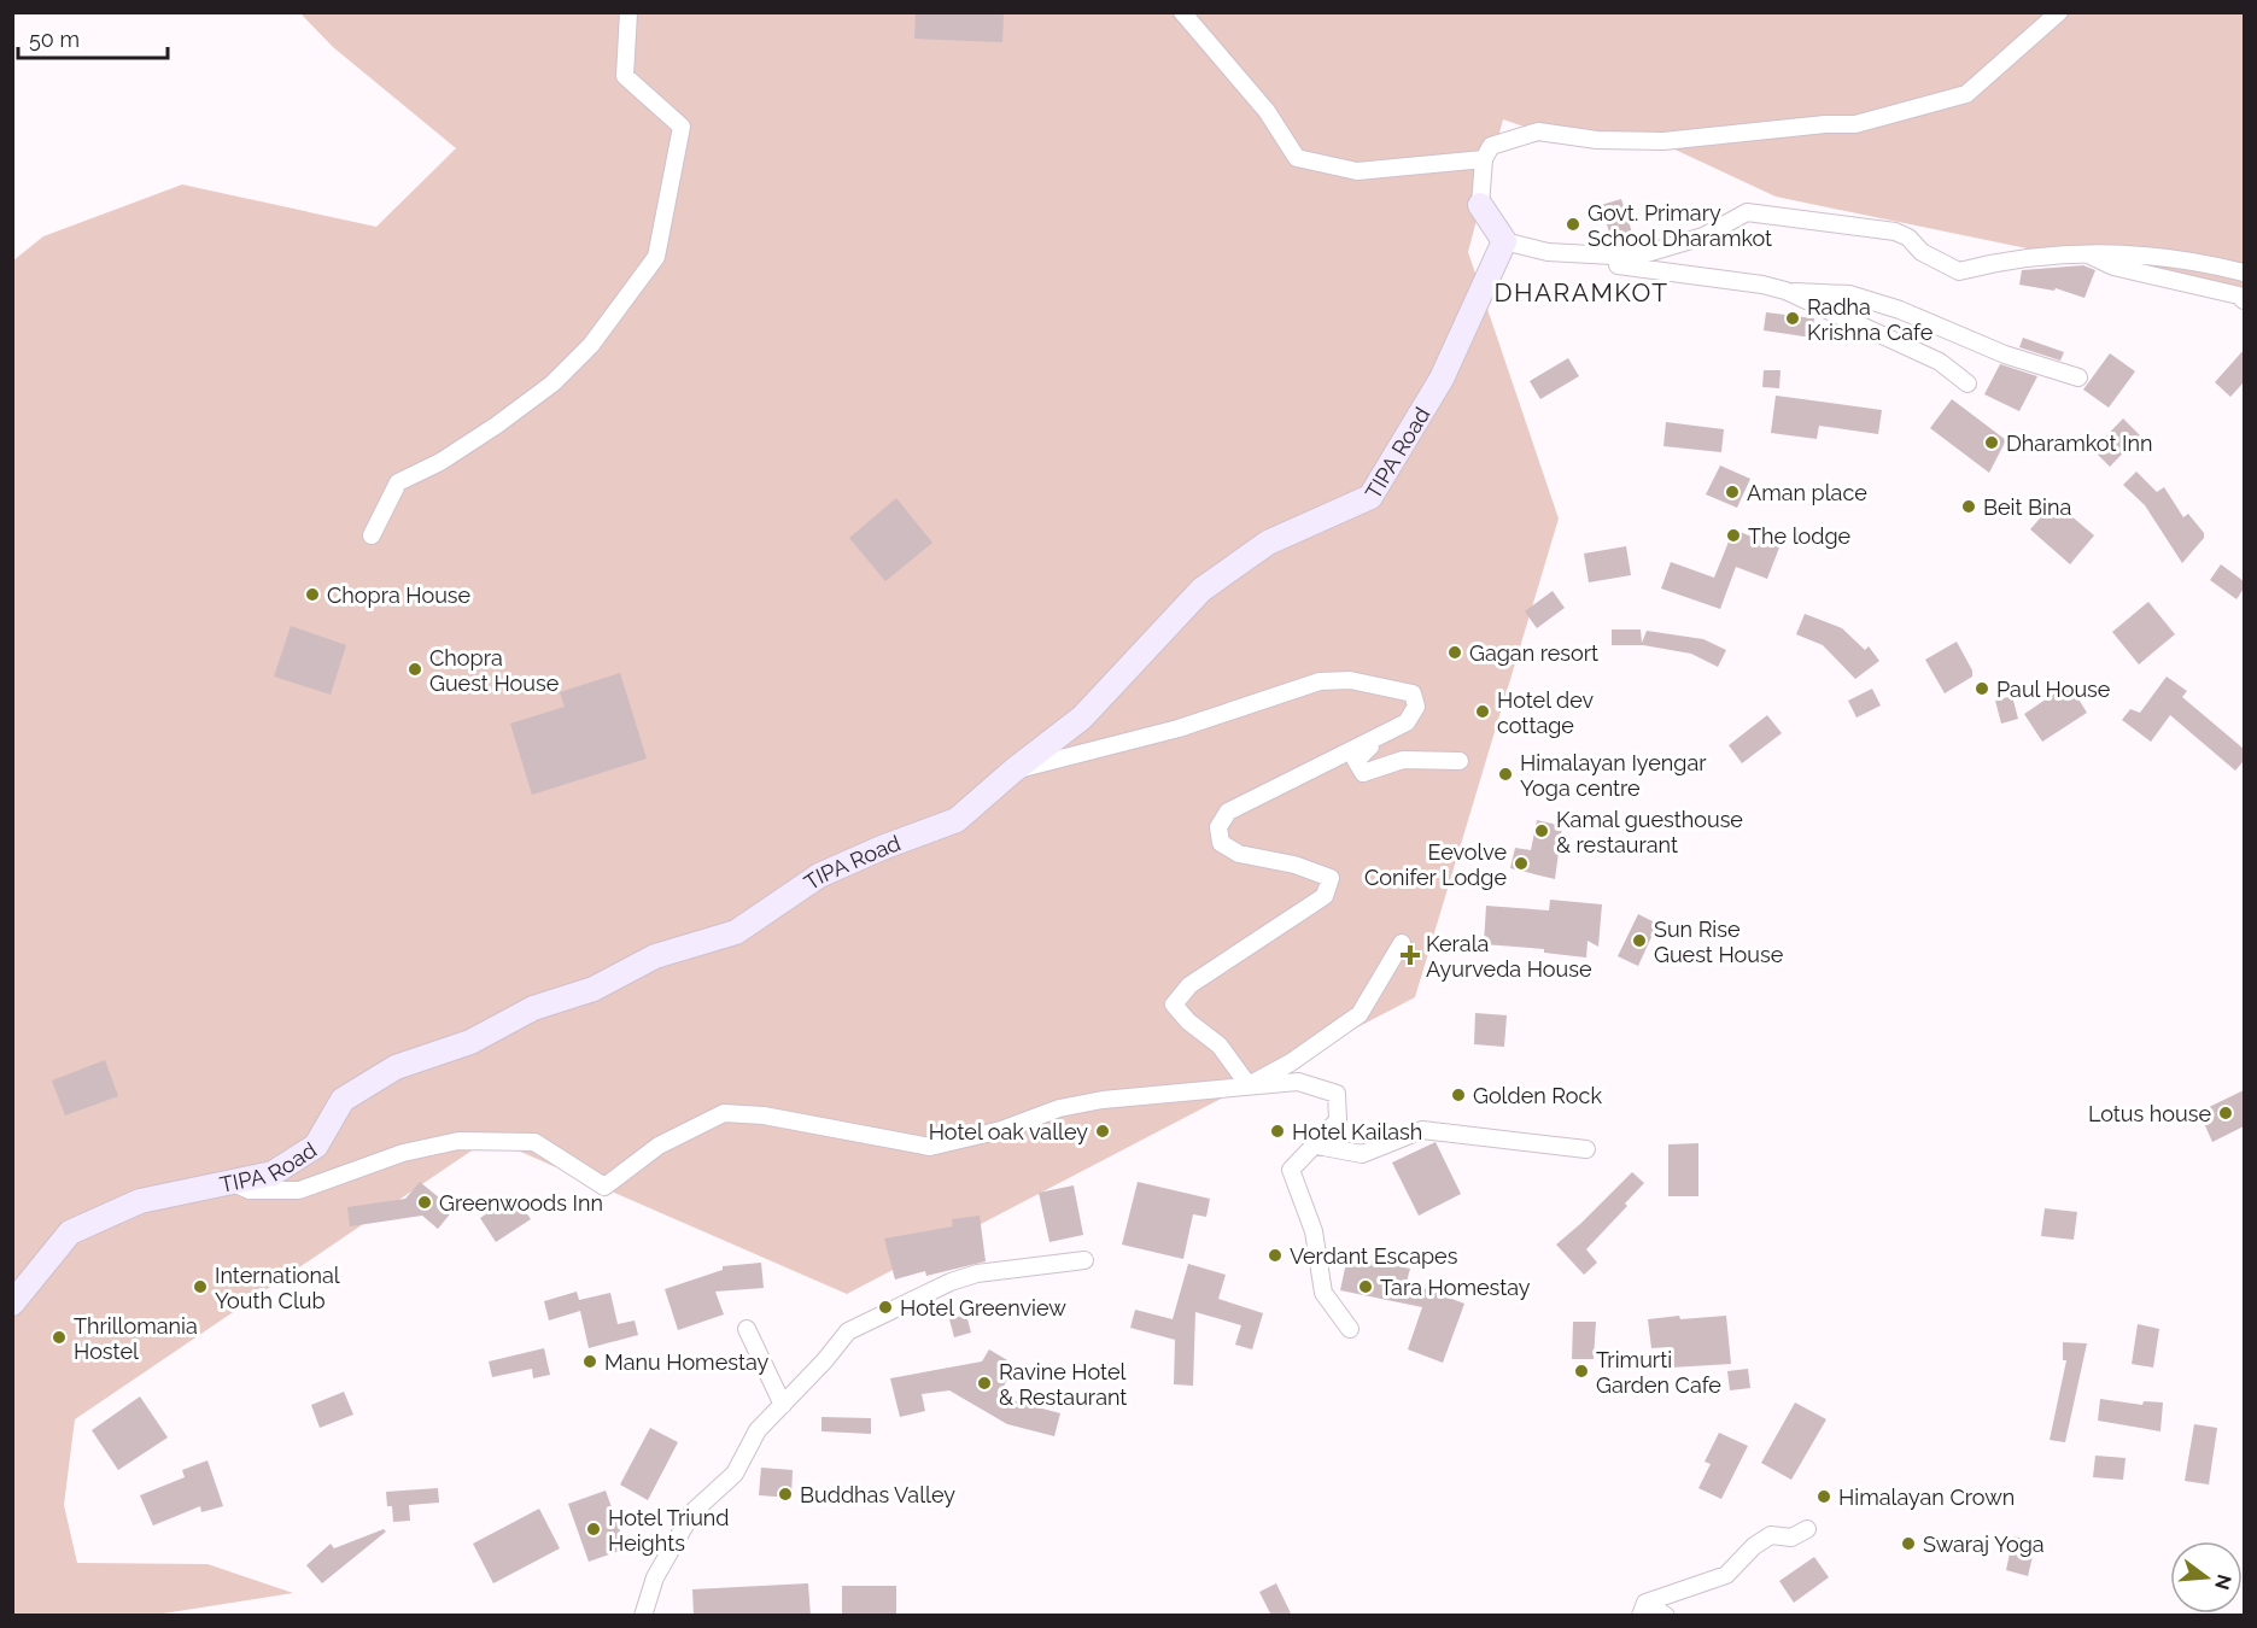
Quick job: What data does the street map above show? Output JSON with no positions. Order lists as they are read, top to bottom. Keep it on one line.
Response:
{"streets":{"street":["TIPA Road"]},"districts":["DHARAMKOT"],"places":{"other":["Govt. Primary School Dharamkot","Radha Krishna Cafe","Dharamkot Inn","Aman place","Beit Bina","The lodge","Chopra House","Gagan resort","Chopra Guest House","Paul House","Hotel dev cottage","Himalayan Iyengar Yoga centre","Kamal guesthouse & restaurant","Eevolve Conifer Lodge","Sun Rise Guest House","Golden Rock","Lotus house","Hotel oak valley","Hotel Kailash","Greenwoods Inn","Verdant Escapes","International Youth Club","Tara Homestay","Hotel Greenview","Thrillomania Hostel","Manu Homestay","Trimurti Garden Cafe","Ravine Hotel & Restaurant","Buddhas Valley","Himalayan Crown","Hotel Triund Heights","Swaraj Yoga"],"health":["Kerala Ayurveda House"]},"scale_bar":"50 m","north":"right"}
